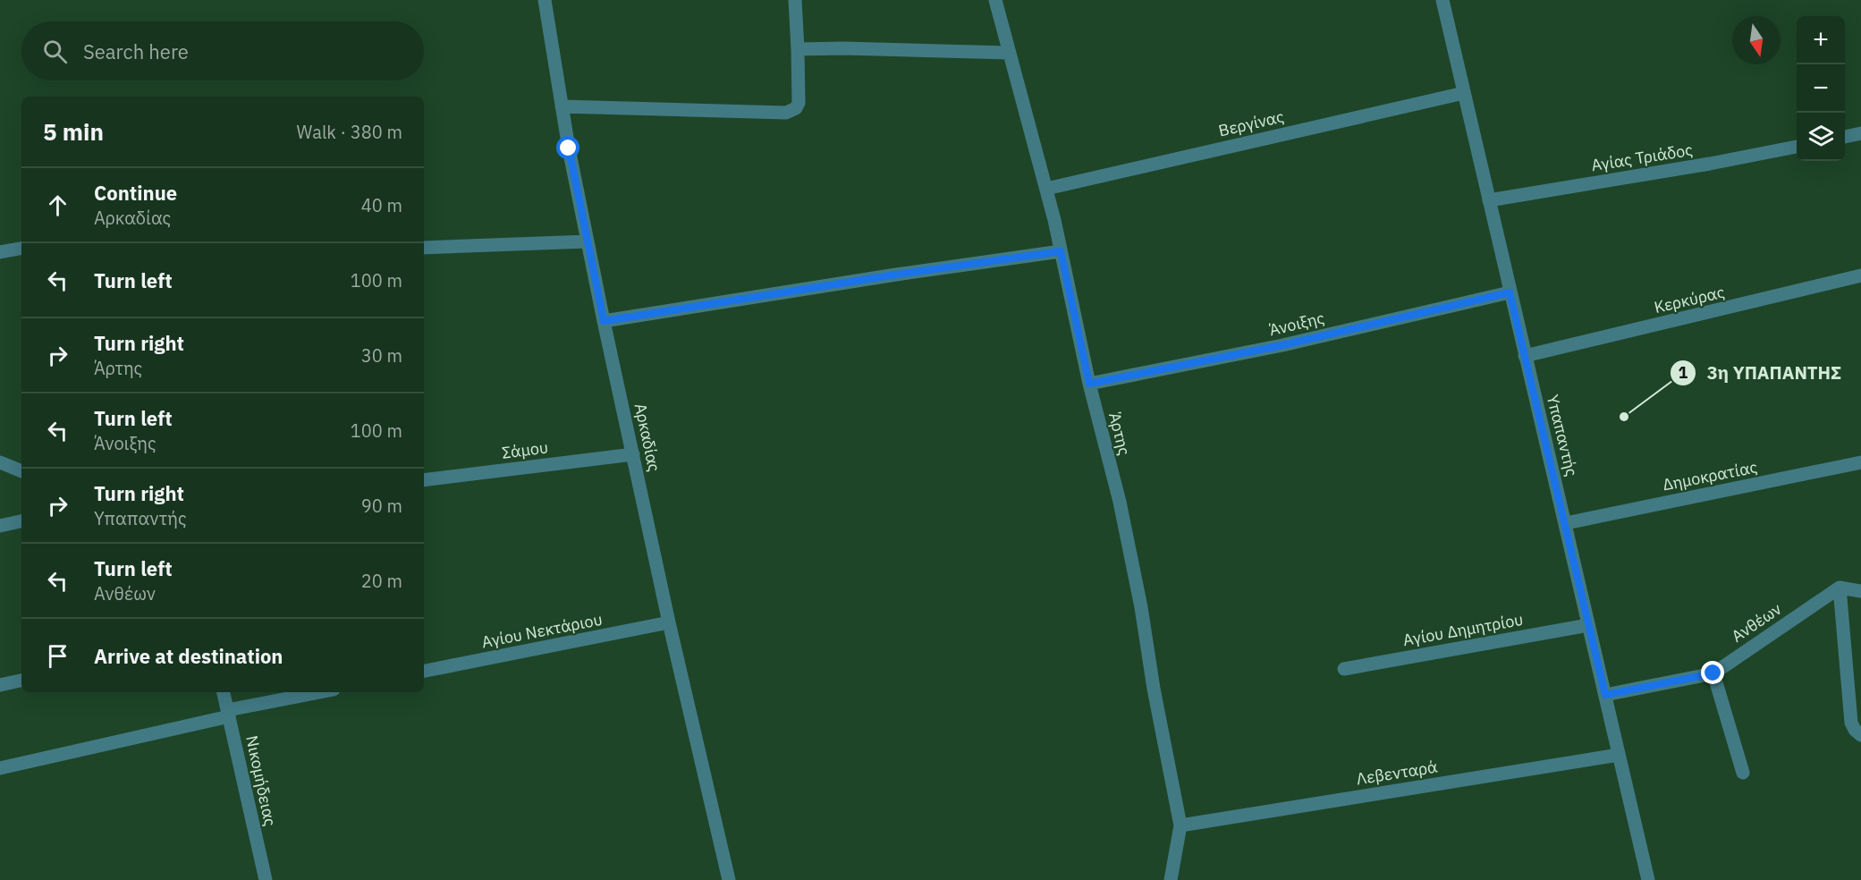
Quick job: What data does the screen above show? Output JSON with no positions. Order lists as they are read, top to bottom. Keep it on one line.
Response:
{"streets":{"street":["Βεργίνας","Αγίας Τριάδος","Κερκύρας","Άνοιξης","Άρτης","Υπαπαντής","Αρκαδίας","Σάμου","Δημοκρατίας","Ανθέων","Αγίου Δημητρίου","Αγίου Νεκτάριου","Λεβενταρά","Νικομήδειας"]},"crossings":[["Βεργίνας","Άρτης"],["Βεργίνας","Υπαπαντής"],["Αγίας Τριάδος","Υπαπαντής"],["Κερκύρας","Υπαπαντής"],["Άνοιξης","Άρτης"],["Άνοιξης","Υπαπαντής"],["Άρτης","Λεβενταρά"],["Υπαπαντής","Δημοκρατίας"],["Υπαπαντής","Ανθέων"],["Υπαπαντής","Αγίου Δημητρίου"],["Υπαπαντής","Λεβενταρά"],["Αρκαδίας","Σάμου"],["Αρκαδίας","Αγίου Νεκτάριου"]],"places":["3η ΥΠΑΠΑΝΤΗΣ"],"north":"bottom","page":{"map_buttons":["+","−"],"search":"Search here","heading":["5 min","Walk · 380 m"],"list":[["Continue","Αρκαδίας","40 m"],["Turn left","100 m"],["Turn right","Άρτης","30 m"],["Turn left","Άνοιξης","100 m"],["Turn right","Υπαπαντής","90 m"],["Turn left","Ανθέων","20 m"],"Arrive at destination"]}}
